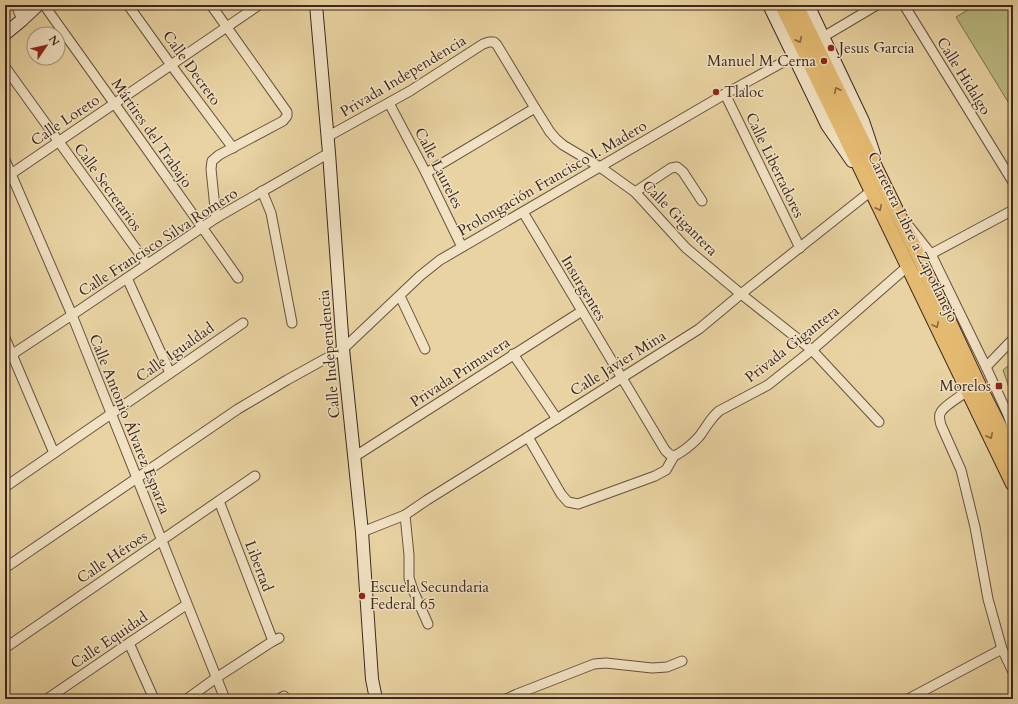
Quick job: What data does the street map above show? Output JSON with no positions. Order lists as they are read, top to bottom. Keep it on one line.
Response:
{"streets":{"main road":["Carretera Libre a Zapotlanejo"],"street":["Calle Decreto","Privada Independencia","Calle Hidalgo","Calle Loreto","Mártires del Trabajo","Calle Libertadores","Calle Laureles","Prolongación Francisco I. Madero","Calle Secretarios","Calle Gigantera","Calle Francisco Silva Romero","Insurgentes","Privada Gigantera","Calle Igualdad","Calle Independencia","Calle Javier Mina","Privada Primavera","Calle Antonio Álvarez Esparza","Calle Héroes","Libertad","Calle Equidad"]},"crossings":[["Calle Decreto","Calle Loreto"],["Privada Independencia","Calle Laureles"],["Privada Independencia","Calle Gigantera"],["Privada Independencia","Calle Independencia"],["Calle Loreto","Mártires del Trabajo"],["Calle Loreto","Calle Secretarios"],["Calle Loreto","Calle Antonio Álvarez Esparza"],["Mártires del Trabajo","Calle Francisco Silva Romero"],["Calle Libertadores","Prolongación Francisco I. Madero"],["Calle Libertadores","Calle Javier Mina"],["Calle Laureles","Prolongación Francisco I. Madero"],["Prolongación Francisco I. Madero","Calle Gigantera"],["Prolongación Francisco I. Madero","Insurgentes"],["Prolongación Francisco I. Madero","Calle Independencia"],["Prolongación Francisco I. Madero","Calle Antonio Álvarez Esparza"],["Calle Secretarios","Calle Francisco Silva Romero"],["Calle Gigantera","Privada Gigantera"],["Calle Gigantera","Calle Javier Mina"],["Carretera Libre a Zapotlanejo","Privada Gigantera"],["Carretera Libre a Zapotlanejo","Calle Javier Mina"],["Calle Francisco Silva Romero","Calle Independencia"],["Calle Francisco Silva Romero","Calle Antonio Álvarez Esparza"],["Insurgentes","Privada Gigantera"],["Insurgentes","Calle Javier Mina"],["Insurgentes","Privada Primavera"],["Privada Gigantera","Calle Javier Mina"],["Calle Igualdad","Calle Antonio Álvarez Esparza"],["Calle Independencia","Calle Javier Mina"],["Calle Independencia","Privada Primavera"],["Calle Antonio Álvarez Esparza","Calle Héroes"],["Calle Antonio Álvarez Esparza","Libertad"],["Calle Antonio Álvarez Esparza","Calle Equidad"],["Calle Héroes","Libertad"]],"places":{"other":["Jesus Garcia","Manuel M Cerna","Tlaloc","Escuela Secundaria Federal 65"],"transit":["Morelos"]},"north":"top right"}
